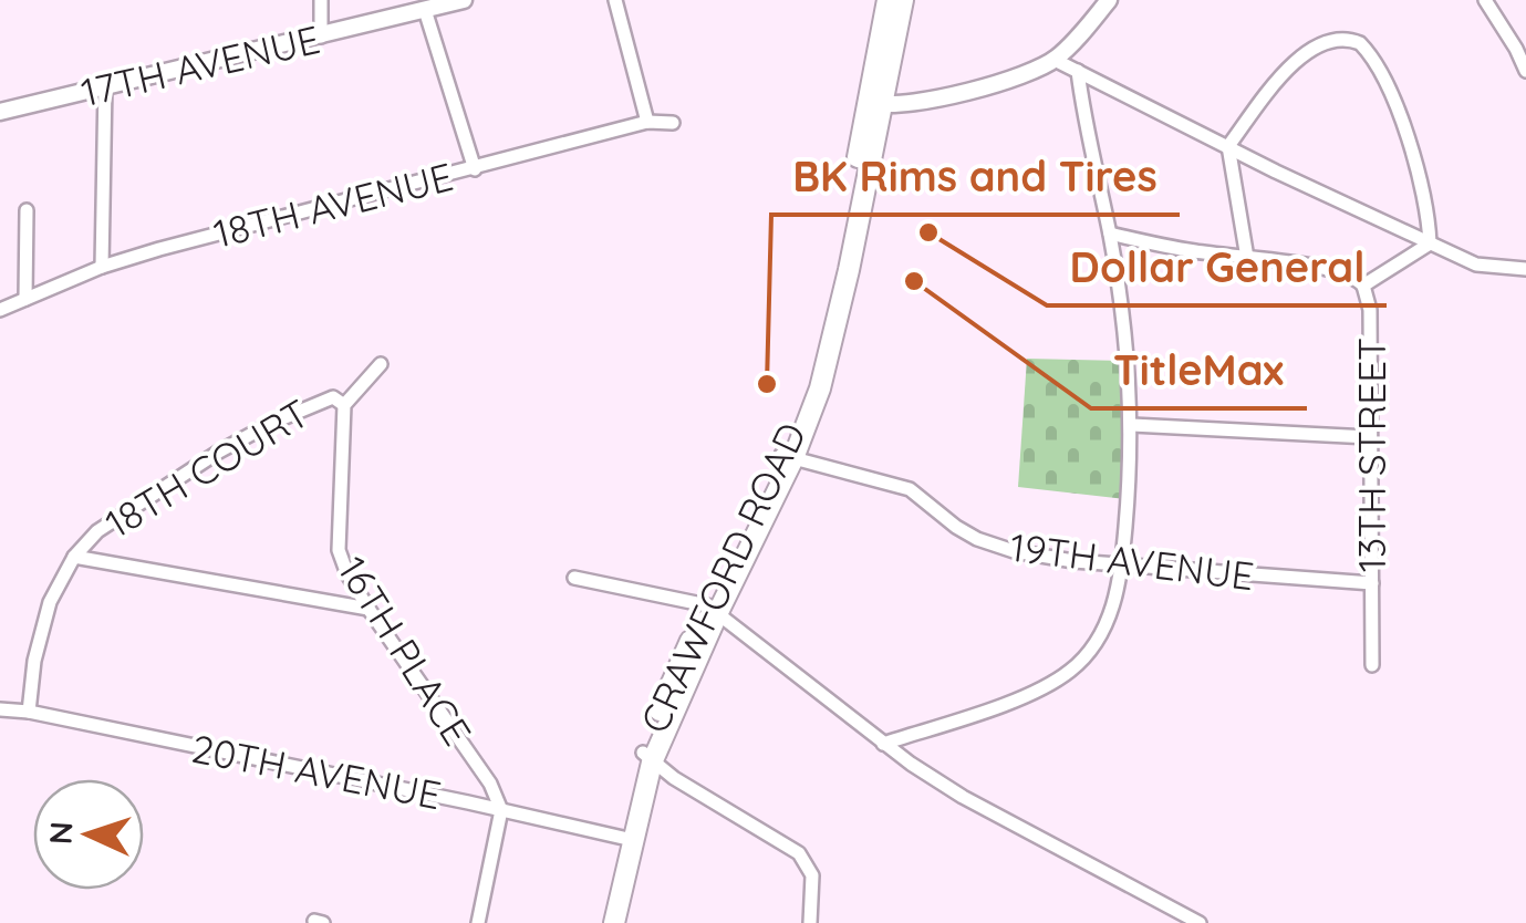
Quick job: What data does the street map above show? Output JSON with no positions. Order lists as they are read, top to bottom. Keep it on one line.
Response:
{"streets":{"main road":["CRAWFORD ROAD"],"street":["17TH AVENUE","18TH AVENUE","13TH STREET","18TH COURT","19TH AVENUE","16TH PLACE","20TH AVENUE"]},"crossings":[["13TH STREET","19TH AVENUE"],["18TH COURT","16TH PLACE"],["18TH COURT","20TH AVENUE"],["19TH AVENUE","CRAWFORD ROAD"],["CRAWFORD ROAD","20TH AVENUE"],["16TH PLACE","20TH AVENUE"]],"places":["Dollar General","TitleMax","BK Rims and Tires"],"north":"left"}
